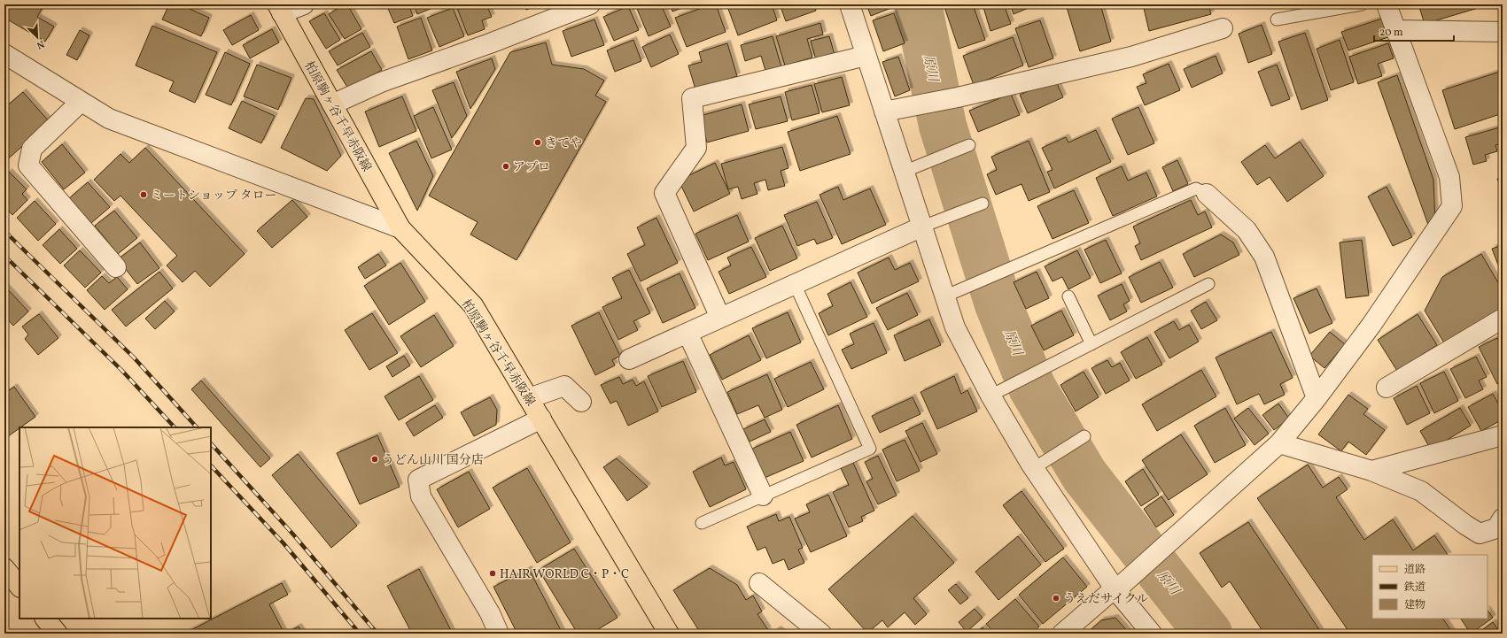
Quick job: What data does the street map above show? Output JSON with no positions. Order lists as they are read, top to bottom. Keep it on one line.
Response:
{"streets":{"main road":["柏原駒ヶ谷千早赤阪線"]},"water":["原川"],"places":["きてや","アプロ","ミートショップ タロー","うどん山川 国分店","HAIR WORLD C・P・C","うえだサイクル"],"legend":["道路","鉄道","建物"],"scale_bar":"20 m","north":"bottom right"}
